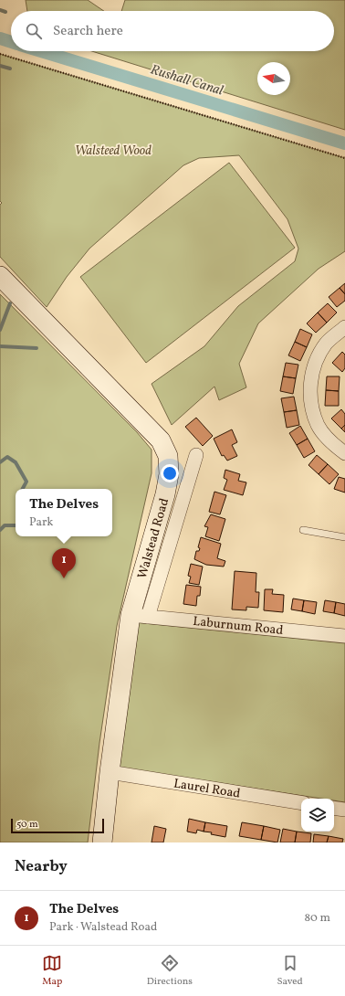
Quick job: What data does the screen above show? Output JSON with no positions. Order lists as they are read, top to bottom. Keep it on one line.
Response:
{"streets":{"street":["Walstead Road","Laburnum Road","Laurel Road"]},"crossings":[["Walstead Road","Laburnum Road"],["Walstead Road","Laurel Road"]],"water":["Rushall Canal"],"parks":["Walsteed Wood"],"scale_bar":"50 m","north":"left","page":{"search":"Search here","popup":["The Delves","Park"],"pins":"1","scale":"50 m","heading":"Nearby","list":[{"mark":"1","name":"The Delves","note":"Park · Walstead Road","value":"80 m"}],"nav":["Map","Directions","Saved"]}}
